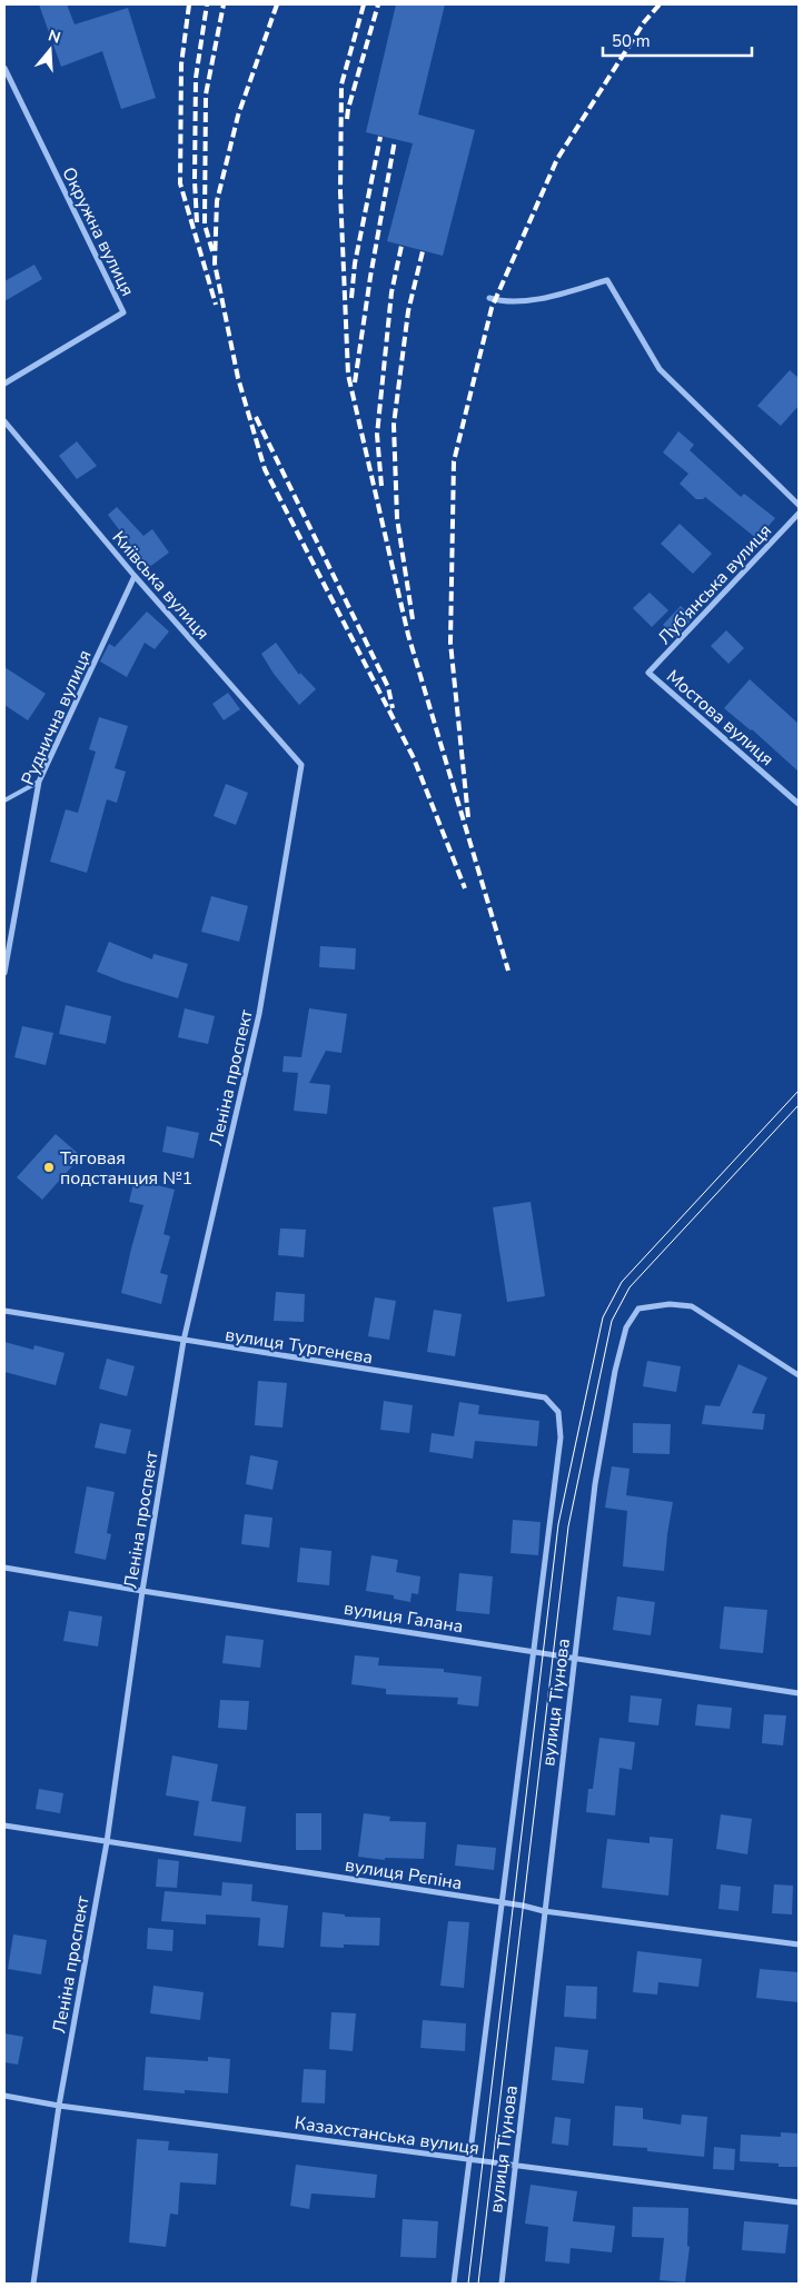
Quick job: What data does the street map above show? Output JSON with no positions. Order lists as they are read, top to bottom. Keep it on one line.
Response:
{"streets":{"street":["Окружна вулиця","Луб'янська вулиця","Київська вулиця","Руднична вулиця","Мостова вулиця","Леніна проспект","вулиця Тургенєва","вулиця Галана","вулиця Тіунова","вулиця Рєпіна","Казахстанська вулиця"]},"crossings":[["Луб'янська вулиця","Мостова вулиця"],["Київська вулиця","Руднична вулиця"],["Київська вулиця","Леніна проспект"],["Леніна проспект","вулиця Тургенєва"],["Леніна проспект","вулиця Галана"],["Леніна проспект","вулиця Рєпіна"],["Леніна проспект","Казахстанська вулиця"],["вулиця Тургенєва","вулиця Тіунова"],["вулиця Галана","вулиця Тіунова"],["вулиця Тіунова","вулиця Рєпіна"],["вулиця Тіунова","Казахстанська вулиця"]],"places":["Тяговая подстанция №1"],"scale_bar":"50 m","north":"top"}
